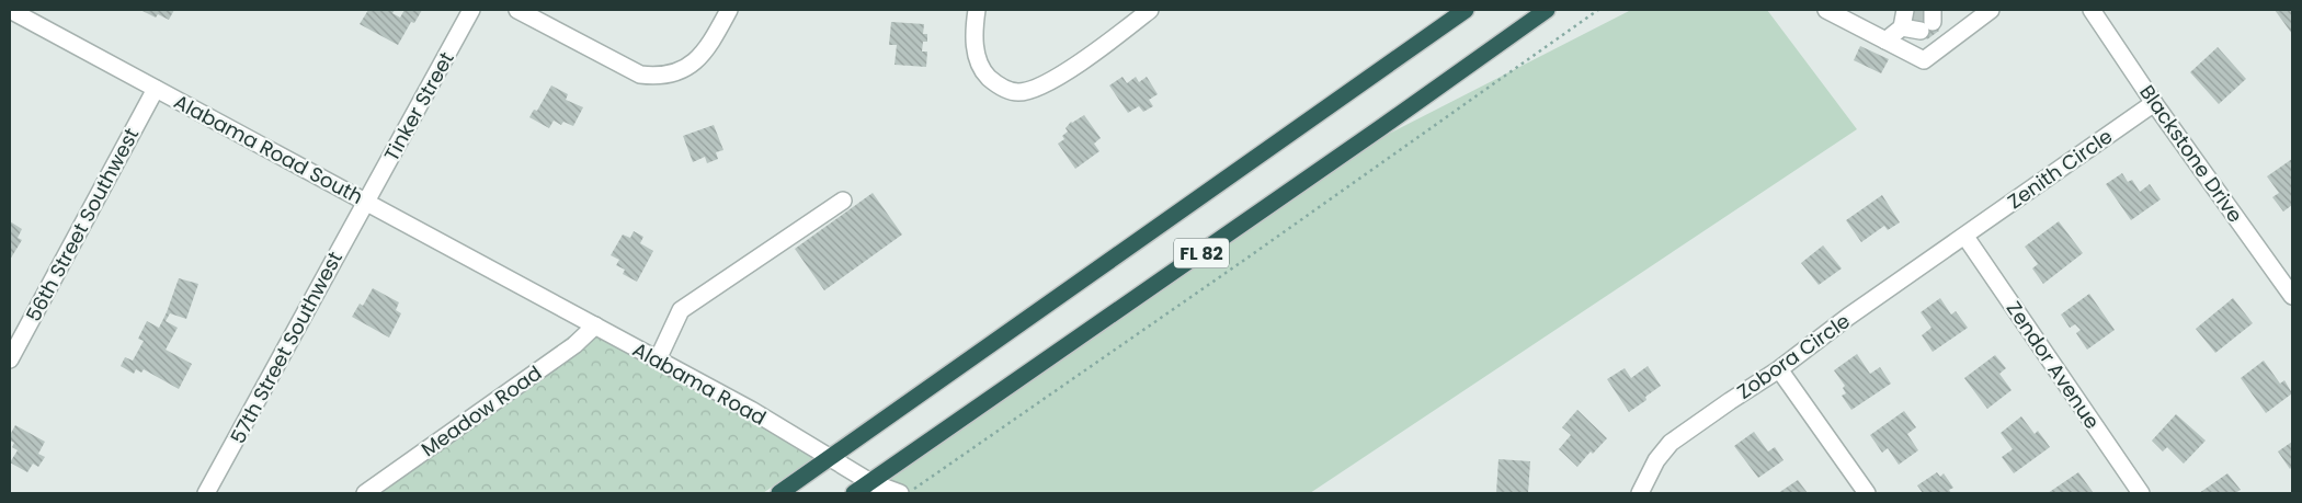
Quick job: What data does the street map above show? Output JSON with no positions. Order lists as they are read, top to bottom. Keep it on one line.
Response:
{"streets":{"highway":["FL 82"],"street":["Tinker Street","Alabama Road South","Blackstone Drive","Zenith Circle","56th Street Southwest","57th Street Southwest","Zobora Circle","Zendor Avenue","Alabama Road","Meadow Road"]},"crossings":[["Tinker Street","Alabama Road South"],["Tinker Street","57th Street Southwest"],["Alabama Road South","56th Street Southwest"],["Alabama Road South","57th Street Southwest"],["Alabama Road South","Alabama Road"],["Blackstone Drive","Zenith Circle"],["Zenith Circle","Zobora Circle"],["Zenith Circle","Zendor Avenue"],["FL 82","Alabama Road"],["Zobora Circle","Zendor Avenue"],["Alabama Road","Meadow Road"]]}
